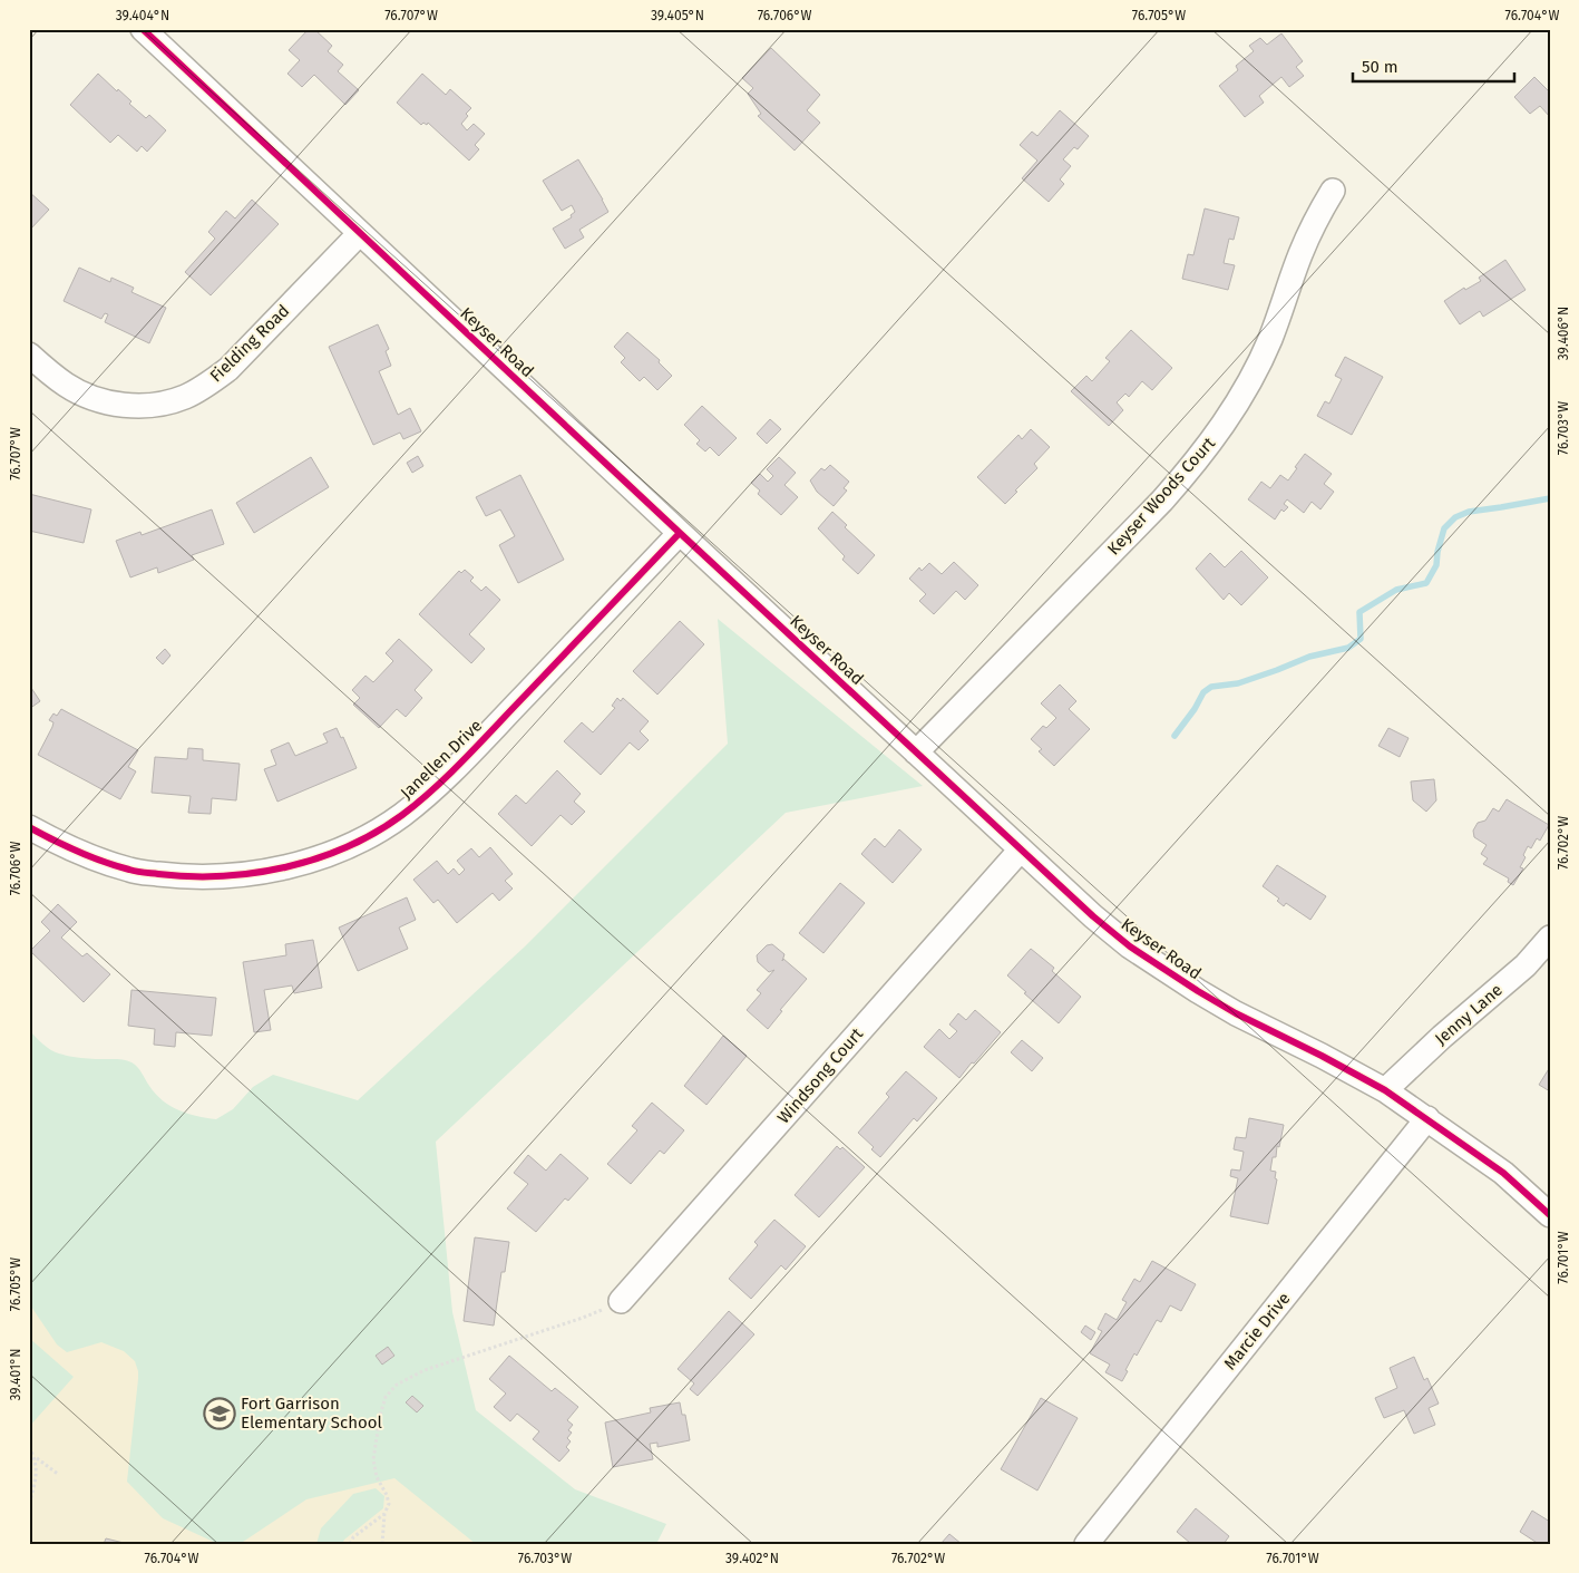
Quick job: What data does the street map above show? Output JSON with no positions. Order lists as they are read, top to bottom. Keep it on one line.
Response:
{"streets":{"street":["Keyser Road","Fielding Road","Keyser Woods Court","Janellen Drive","Jenny Lane","Windsong Court","Marcie Drive"]},"crossings":[["Keyser Road","Fielding Road"],["Keyser Road","Keyser Woods Court"],["Keyser Road","Janellen Drive"],["Keyser Road","Jenny Lane"],["Keyser Road","Windsong Court"],["Keyser Road","Marcie Drive"]],"places":{"school or university":["Fort Garrison Elementary School"]},"scale_bar":"50 m","coordinates":["39.404°N","76.707°W","39.405°N","76.706°W","76.705°W","76.704°W","39.406°N","76.703°W","76.702°W","76.701°W","39.401°N","39.402°N"]}
